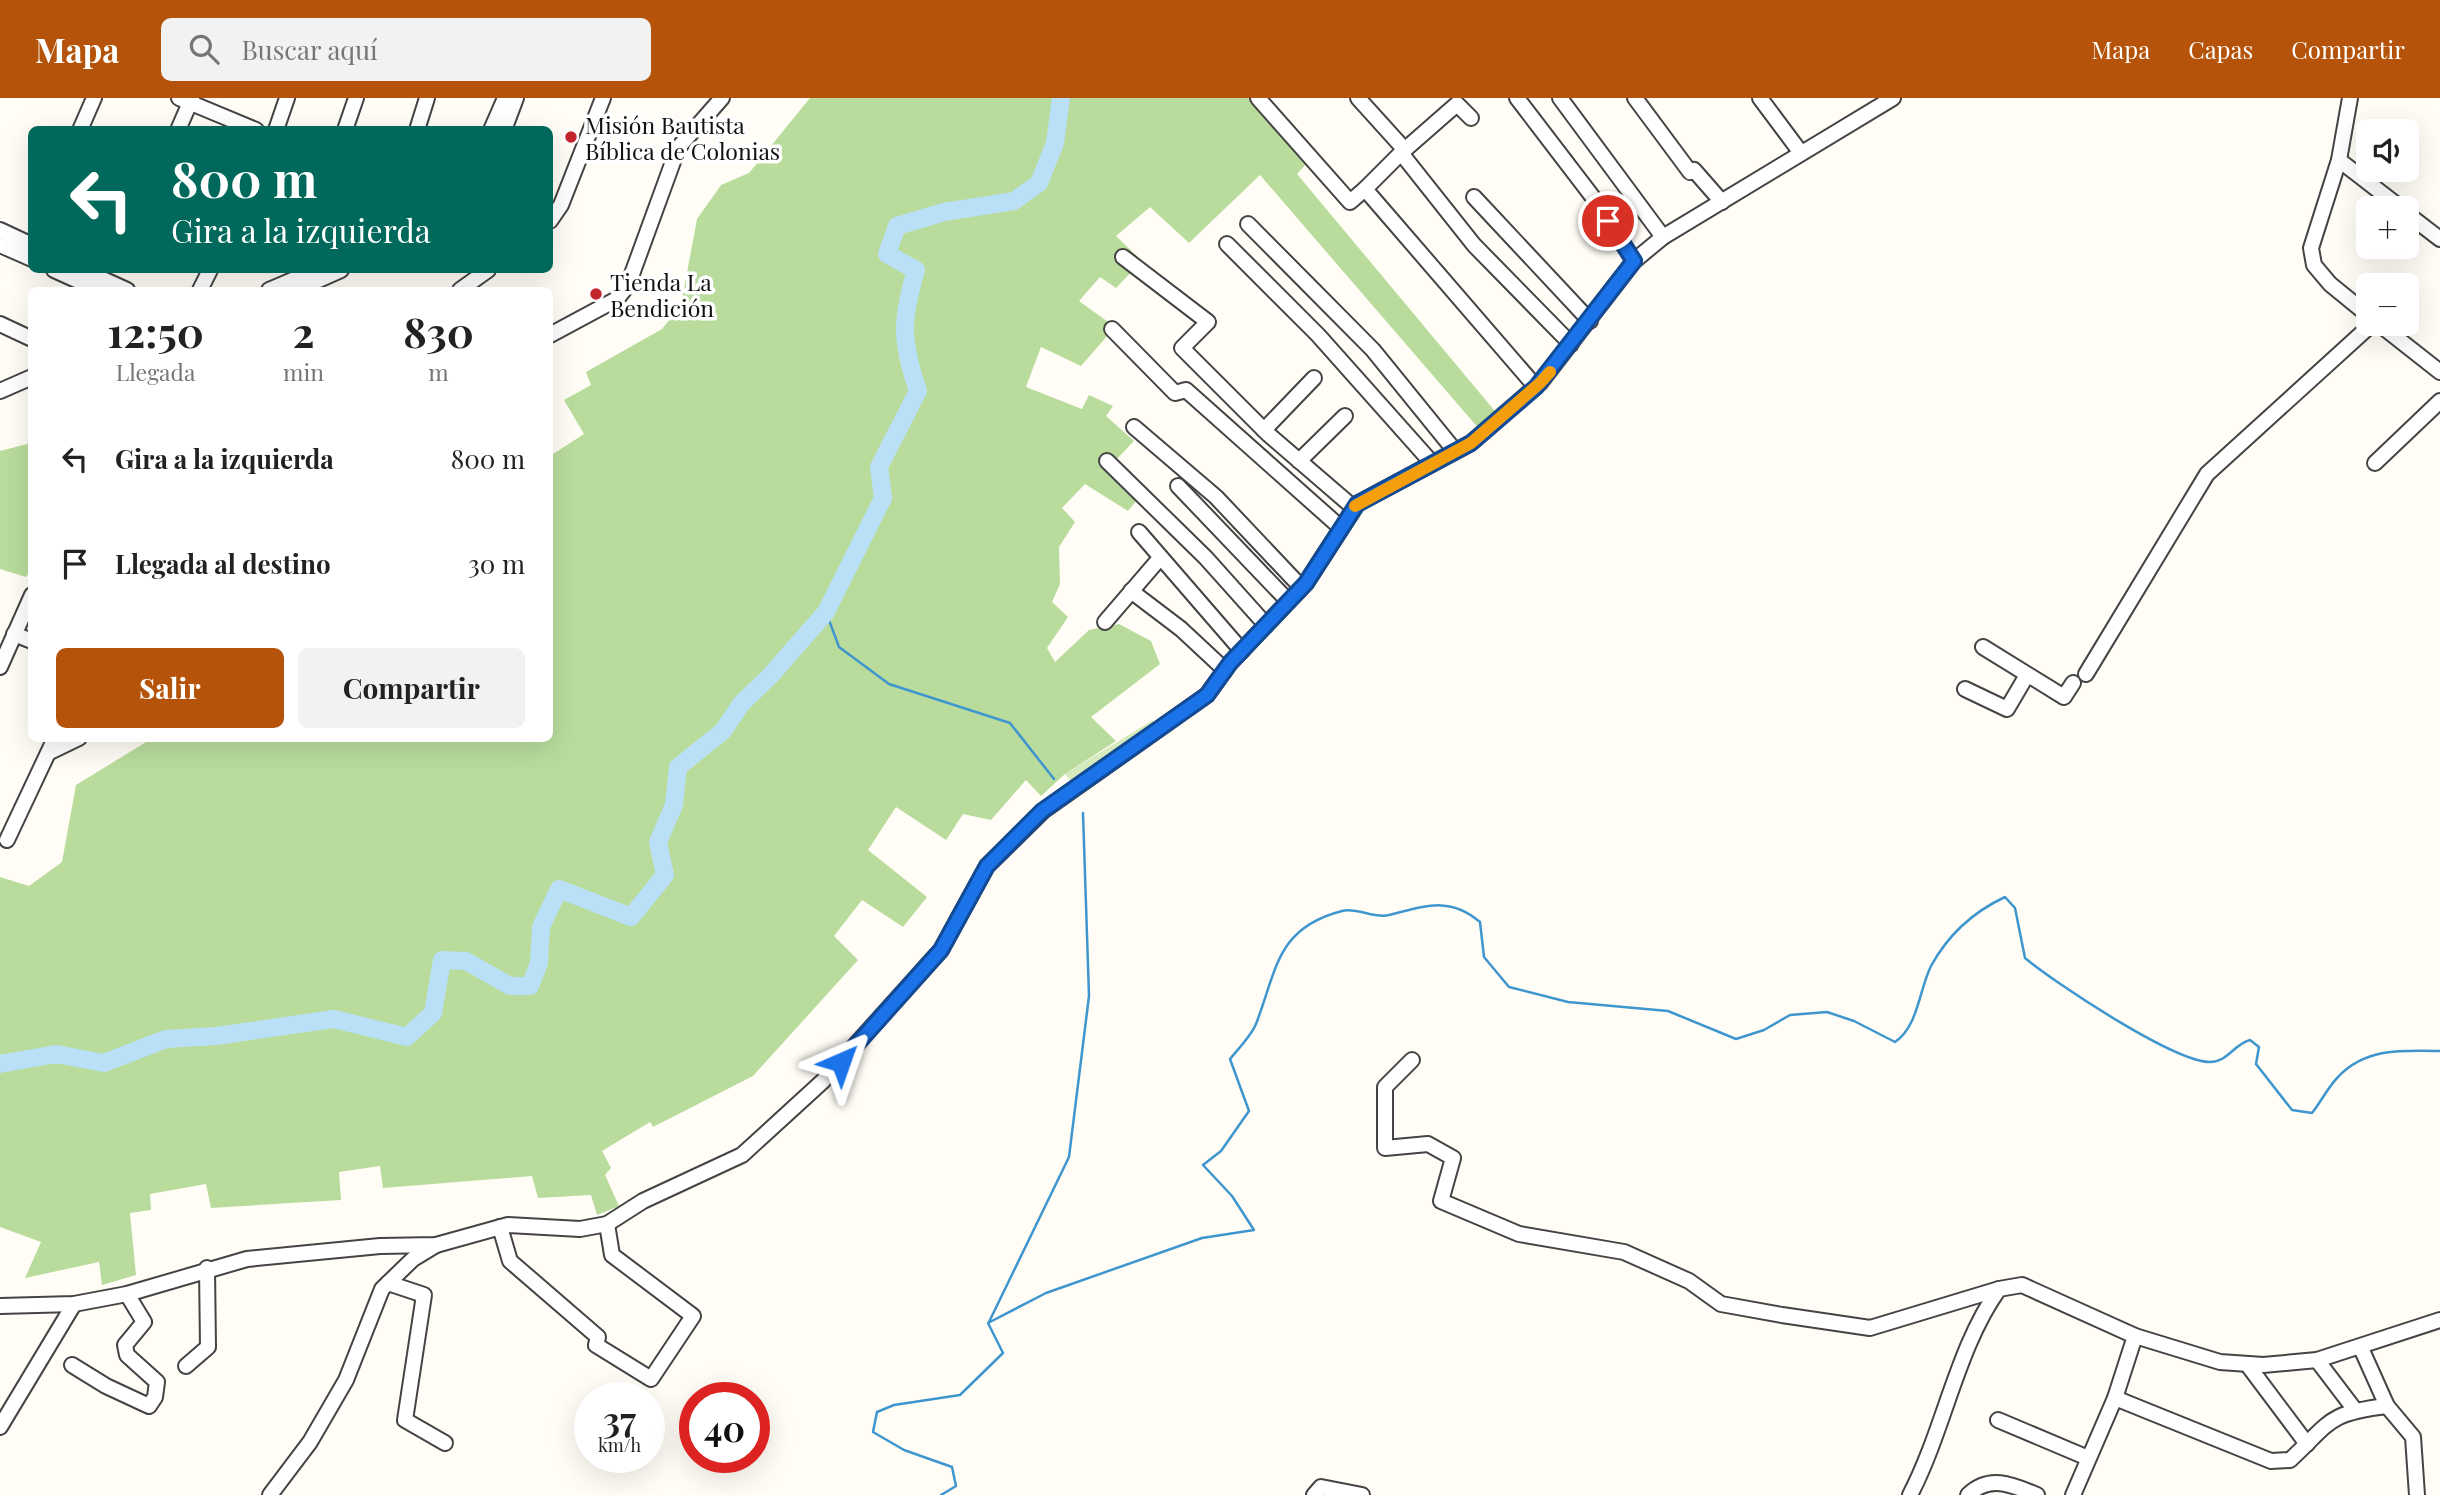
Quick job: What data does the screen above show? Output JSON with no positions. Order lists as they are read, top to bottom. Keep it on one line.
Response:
{"places":["Misión Bautista Bíblica de Colonias","Tienda La Bendición"],"page":{"header":"Mapa","search":"Buscar aquí","nav":["Mapa","Capas","Compartir"],"map_buttons":["+","−"],"turn":["800 m","Gira a la izquierda"],"eta":["12:50","Llegada","2","min","830","m"],"list":[{"name":"Gira a la izquierda","value":"800 m"},{"name":"Llegada al destino","value":"30 m"}],"buttons":["Salir","Compartir"],"speed":"37 km/h","limit":"40"}}
